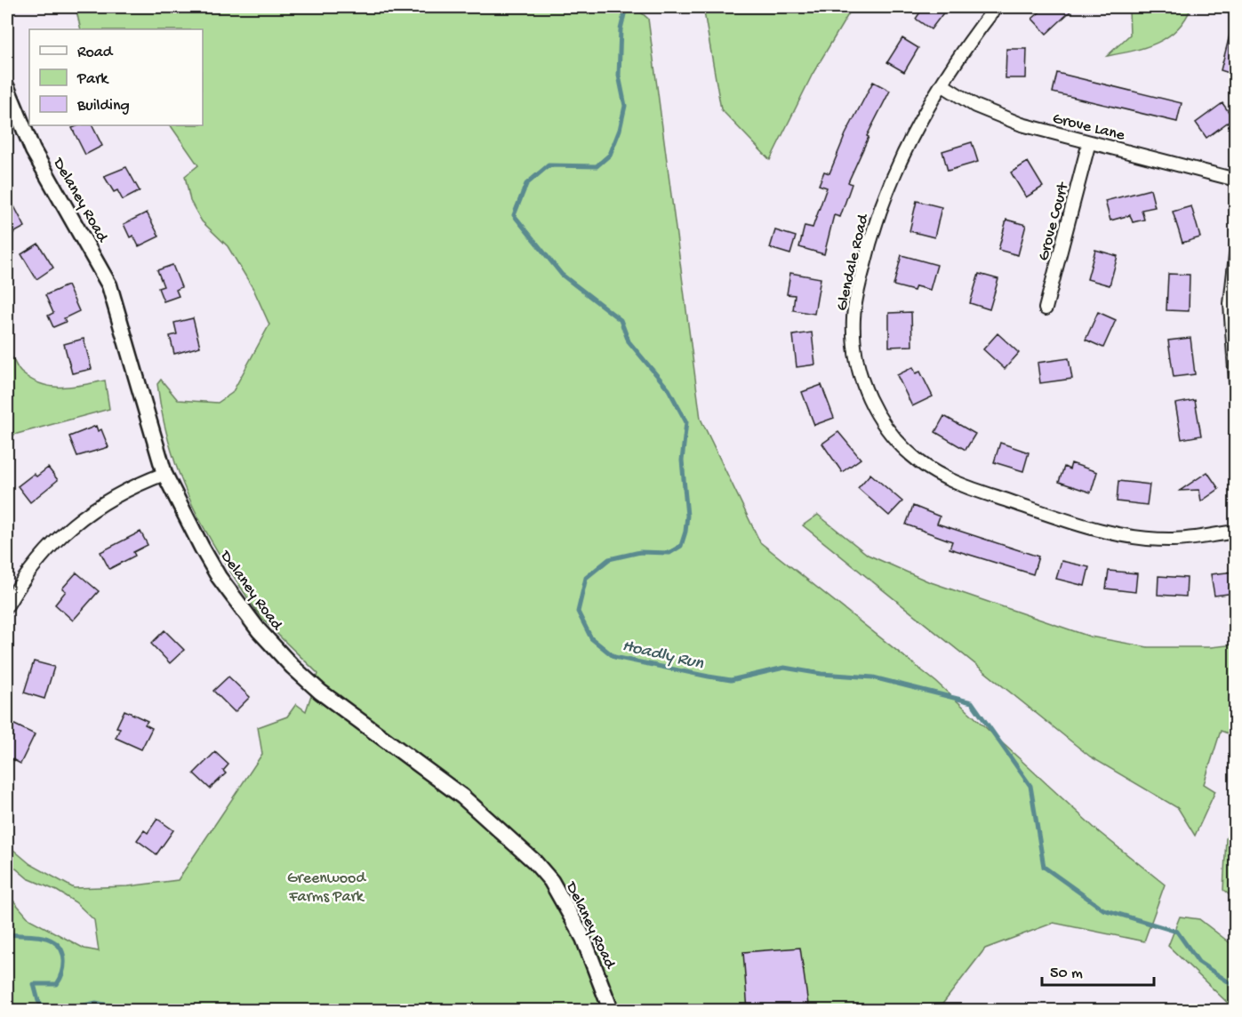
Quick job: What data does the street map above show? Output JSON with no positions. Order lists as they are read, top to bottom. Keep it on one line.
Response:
{"streets":{"street":["Grove Lane","Delaney Road","Grove Court","Glendale Road"]},"crossings":[["Grove Lane","Grove Court"],["Grove Lane","Glendale Road"]],"water":["Hoadly Run"],"parks":["Greenwood Farms Park"],"legend":["Road","Park","Building"],"scale_bar":"50 m"}
